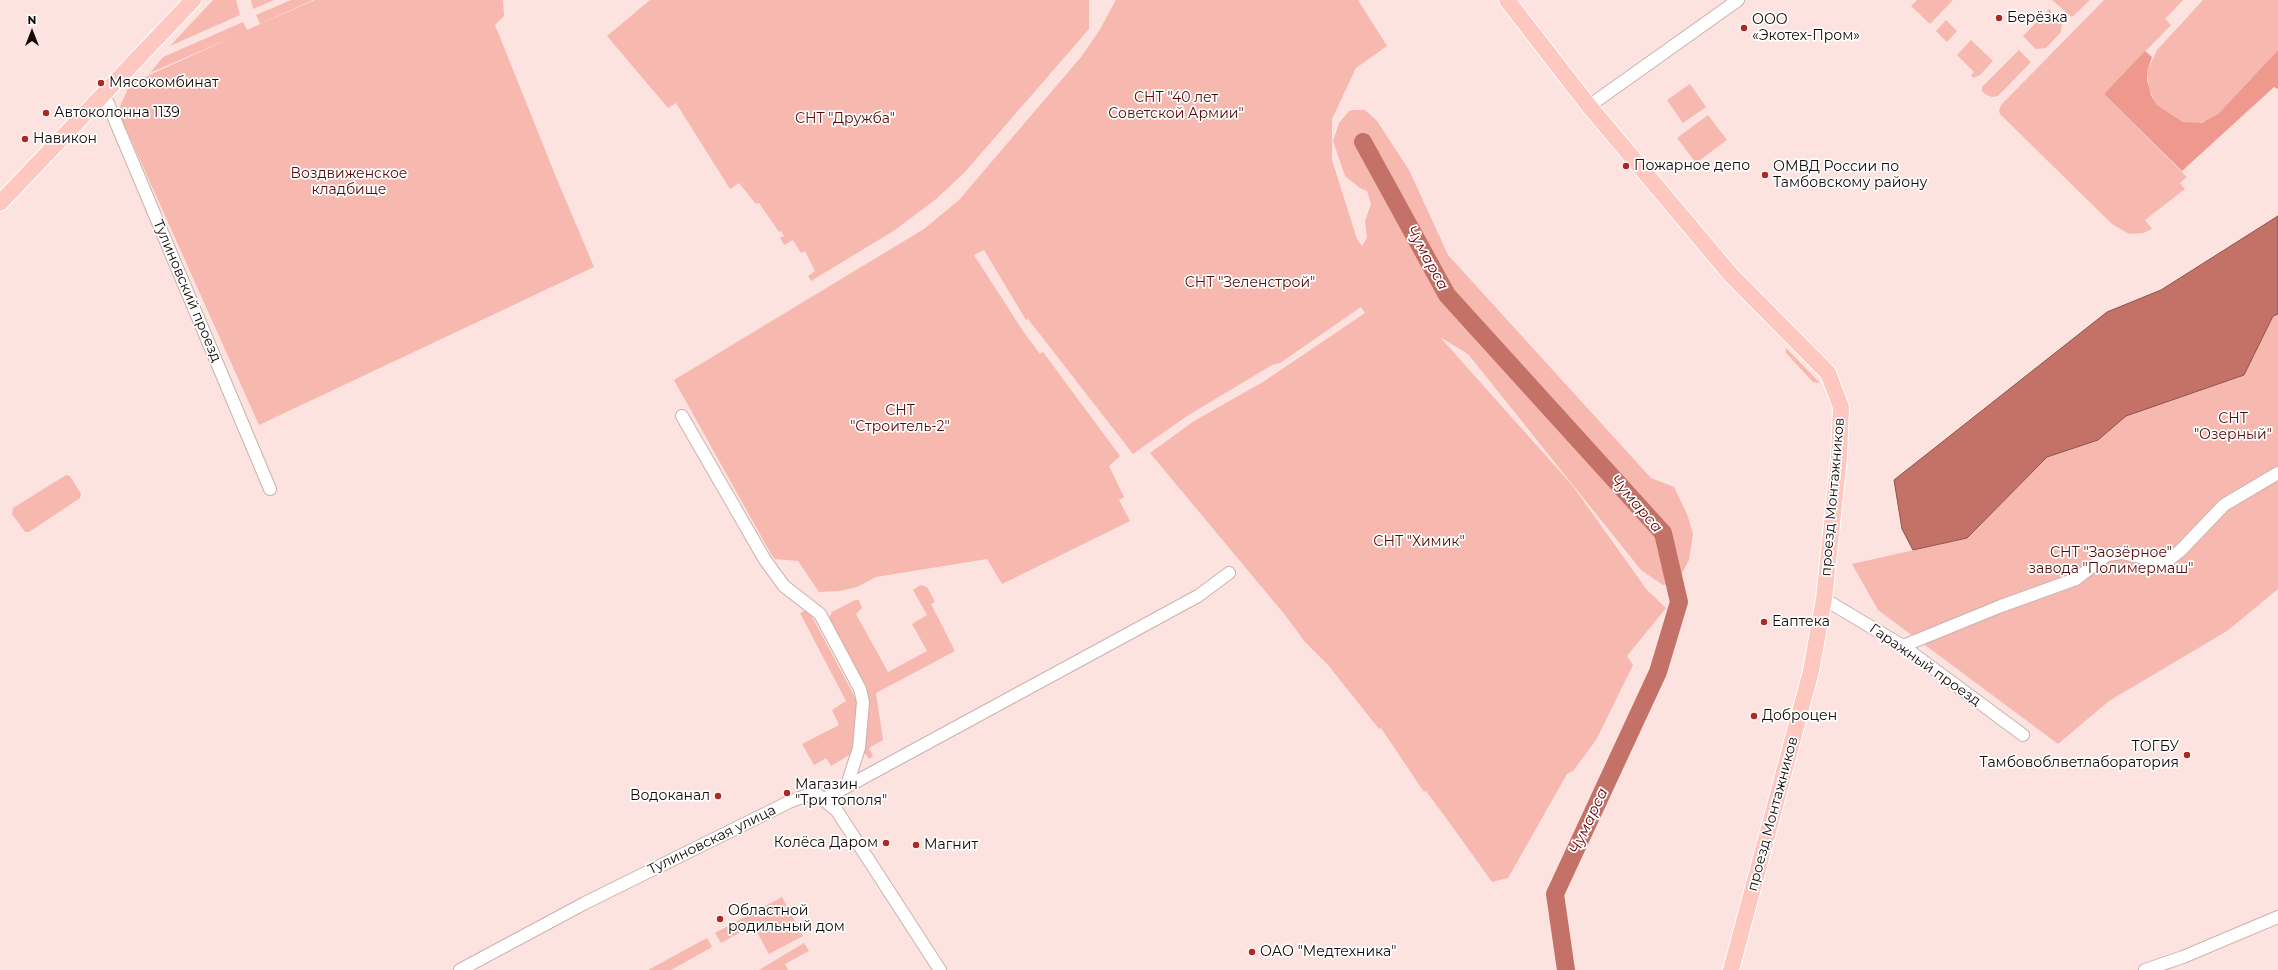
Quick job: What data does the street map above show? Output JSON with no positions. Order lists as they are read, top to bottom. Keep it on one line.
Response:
{"streets":{"main road":["проезд Монтажников"],"street":["Тулиновский проезд","Гаражный проезд","Тулиновская улица"]},"crossings":[["проезд Монтажников","Гаражный проезд"]],"water":["Чумарса"],"parks":["СНТ \"40 лет Советской Армии\"","СНТ \"Дружба\"","Воздвиженское кладбище","СНТ \"Зеленстрой\"","СНТ \"Строитель-2\"","СНТ \"Озерный\"","СНТ \"Химик\"","СНТ \"Заозёрное\" завода \"Полимермаш\""],"places":["Берёзка","ООО «Экотех-Пром»","Мясокомбинат","Автоколонна 1139","Навикон","Пожарное депо","ОМВД России по Тамбовскому району","Еаптека","Доброцен","ТОГБУ Тамбовоблветлаборатория","Магазин \"Три тополя\"","Водоканал","Колёса Даром","Магнит","Областной родильный дом","ОАО \"Медтехника\""],"north":"top"}
